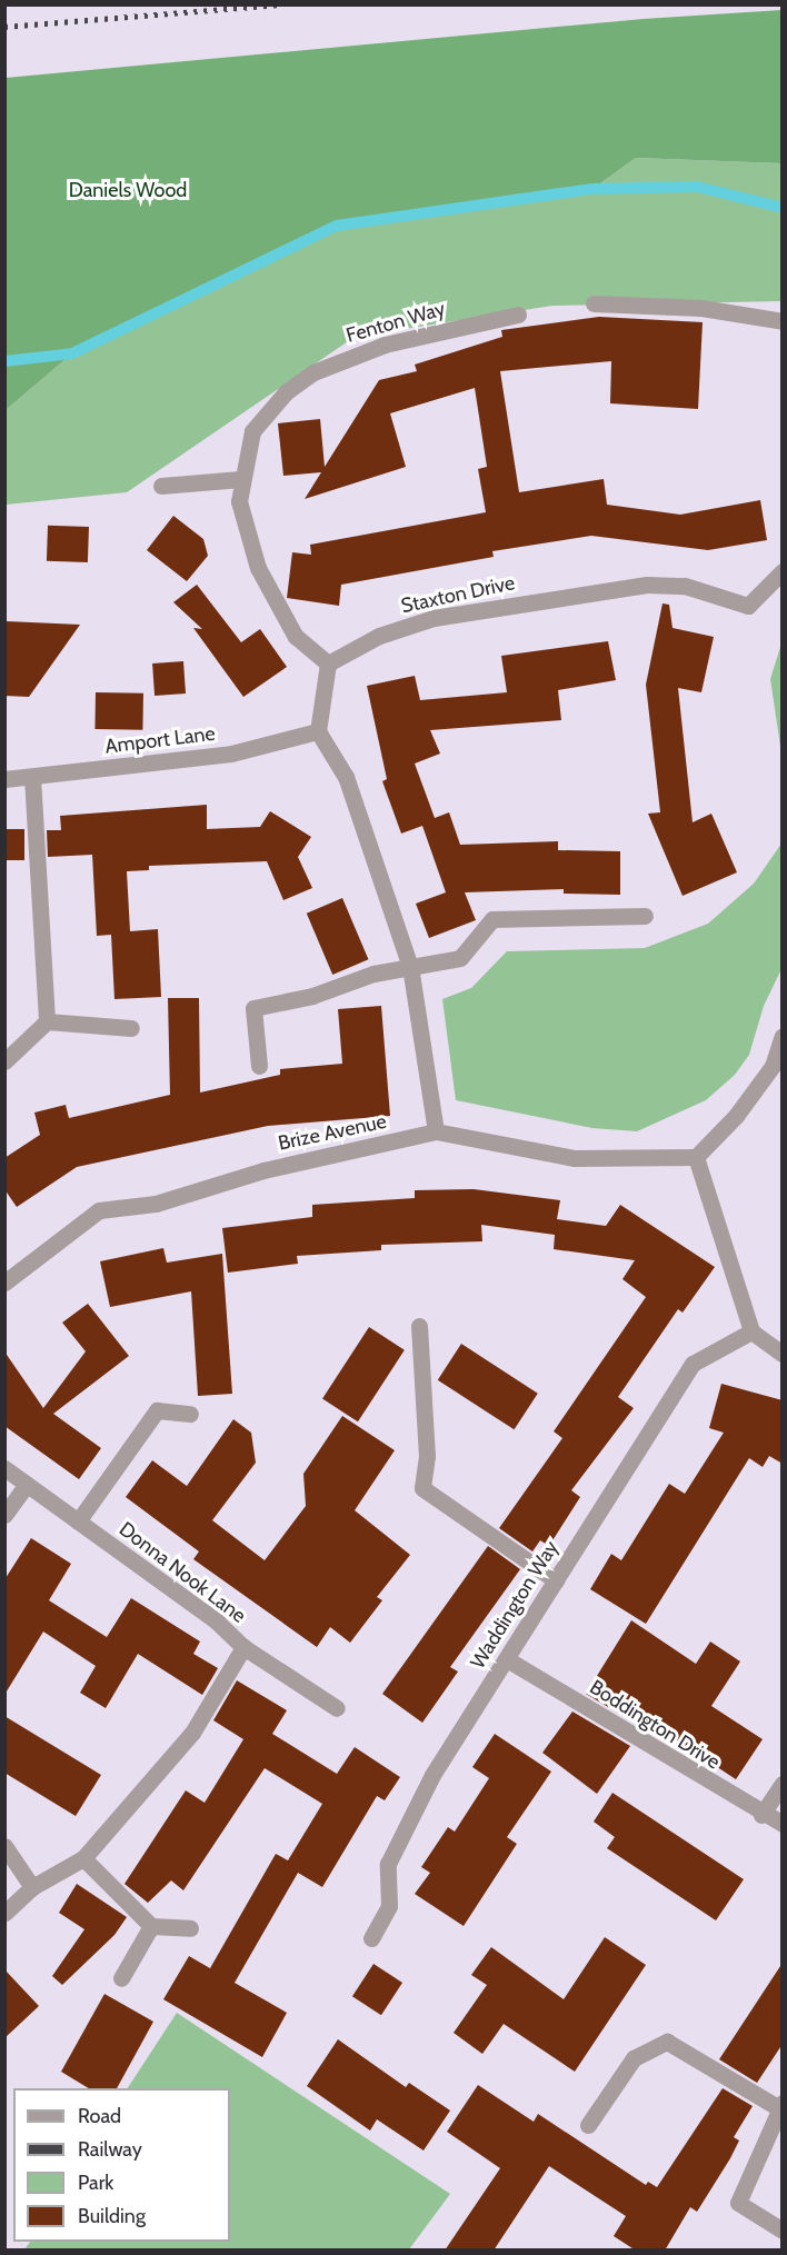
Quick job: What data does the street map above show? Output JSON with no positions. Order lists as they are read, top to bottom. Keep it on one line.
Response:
{"streets":{"street":["Fenton Way","Staxton Drive","Amport Lane","Brize Avenue","Donna Nook Lane","Waddington Way","Boddington Drive"]},"crossings":[["Fenton Way","Staxton Drive"],["Waddington Way","Boddington Drive"]],"parks":["Daniels Wood"],"legend":["Road","Railway","Park","Building"]}
